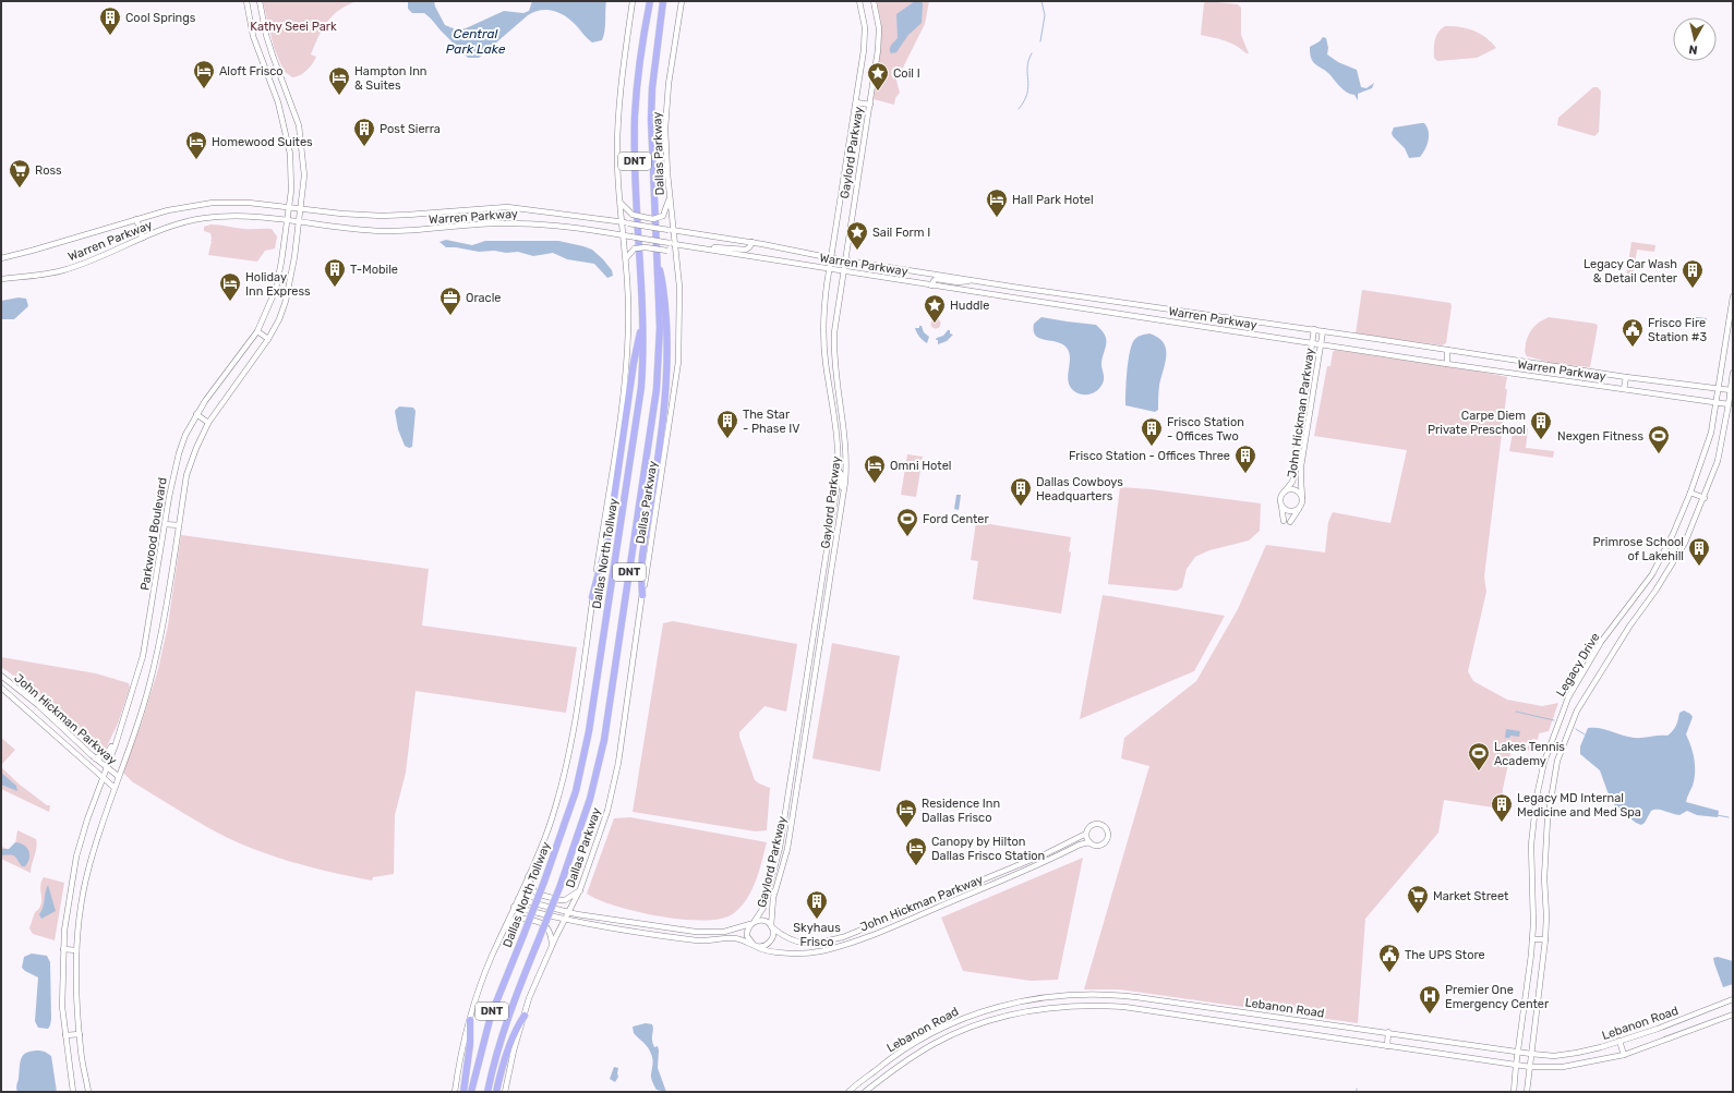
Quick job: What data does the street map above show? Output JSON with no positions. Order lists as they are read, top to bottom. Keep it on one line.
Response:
{"streets":{"highway":["DNT","Dallas North Tollway"],"main road":["Gaylord Parkway","Dallas Parkway","Warren Parkway","John Hickman Parkway","Parkwood Boulevard","Legacy Drive","Lebanon Road"]},"crossings":[["Gaylord Parkway","Warren Parkway"],["Gaylord Parkway","John Hickman Parkway"],["Dallas Parkway","Warren Parkway"],["Dallas Parkway","John Hickman Parkway"],["Warren Parkway","John Hickman Parkway"],["Warren Parkway","Parkwood Boulevard"],["Warren Parkway","Legacy Drive"],["John Hickman Parkway","Parkwood Boulevard"],["Legacy Drive","Lebanon Road"]],"water":["Central Park Lake"],"parks":["Kathy Seei Park"],"places":{"building":["Cool Springs","Post Sierra","T-Mobile","Legacy Car Wash & Detail Center","The Star - Phase IV","Carpe Diem Private Preschool","Frisco Station - Offices Two","Frisco Station - Offices Three","Dallas Cowboys Headquarters","Primrose School of Lakehill","Legacy MD Internal Medicine and Med Spa","Skyhaus Frisco"],"hotel":["Aloft Frisco","Hampton Inn & Suites","Homewood Suites","Hall Park Hotel","Holiday Inn Express","Omni Hotel","Residence Inn Dallas Frisco","Canopy by Hilton Dallas Frisco Station"],"place":["Coil I","Sail Form I","Huddle"],"supermarket":["Ross","Market Street"],"office":["Oracle"],"public building":["Frisco Fire Station #3","The UPS Store"],"sports":["Nexgen Fitness","Ford Center","Lakes Tennis Academy"],"hospital":["Premier One Emergency Center"]},"north":"bottom"}
